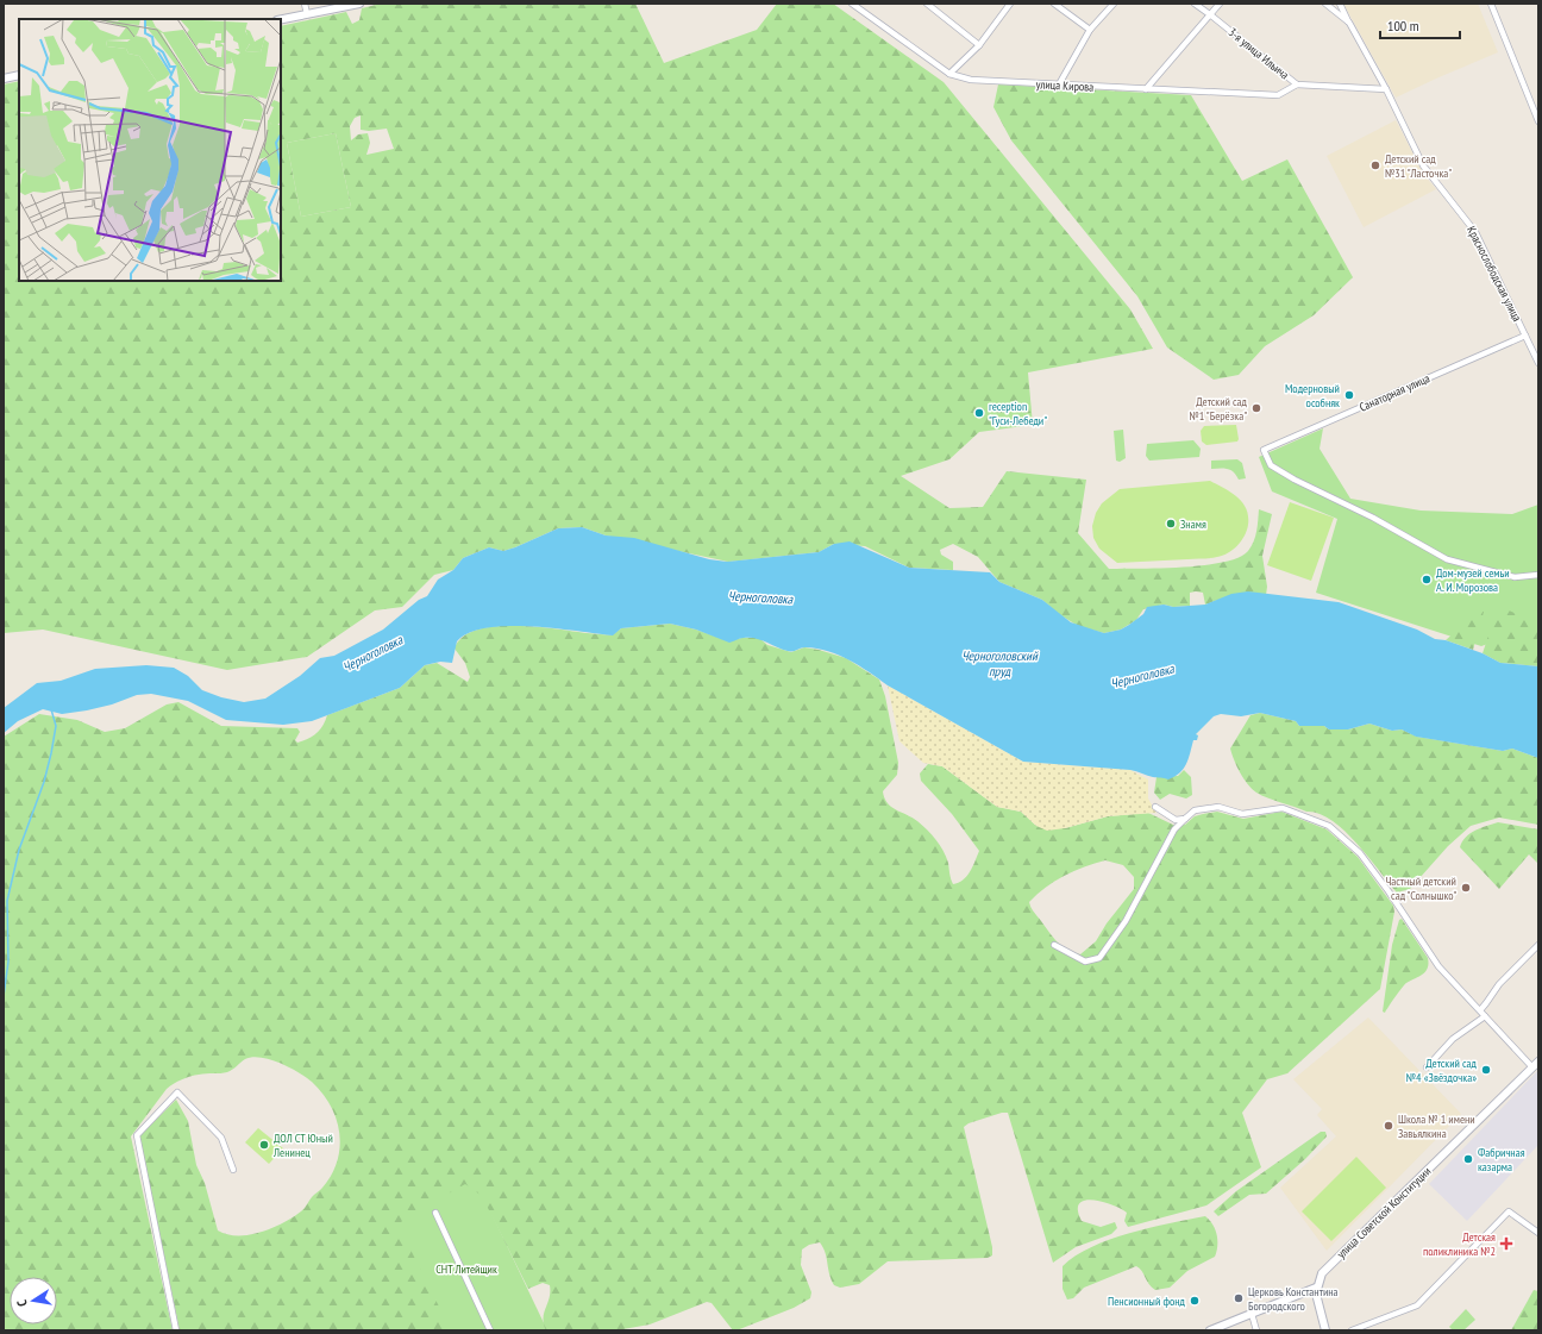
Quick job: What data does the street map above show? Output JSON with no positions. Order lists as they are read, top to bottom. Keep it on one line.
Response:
{"streets":{"street":["3-я улица Ильича","улица Кирова","Краснослободская улица","Санаторная улица","улица Советской Конституции"]},"crossings":[["3-я улица Ильича","улица Кирова"],["3-я улица Ильича","Краснослободская улица"],["Краснослободская улица","Санаторная улица"]],"water":["Черноголовка","Черноголовский пруд"],"parks":["СНТ Литейщик"],"places":{"other":["Детский сад №31 \"Ласточка\"","Модерновый особняк","Детский сад №1 \"Берёзка\"","reception \"Гуси-Лебеди\"","Знамя","Дом-музей семьи А. И. Морозова","Частный детский сад \"Солнышко\"","Детский сад №4 «Звёздочка»","Школа № 1 имени Завьялкина","ДОЛ СТ Юный Ленинец","Фабричная казарма","Церковь Константина Богородского","Пенсионный фонд"],"health":["Детская поликлиника №2"]},"scale_bar":"100 m","north":"left"}
